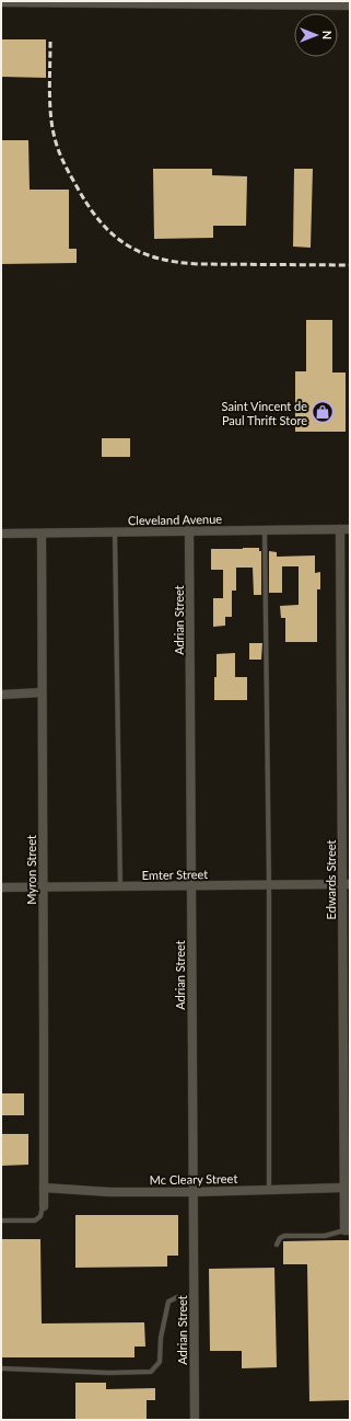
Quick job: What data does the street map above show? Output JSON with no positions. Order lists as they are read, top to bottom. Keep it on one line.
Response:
{"streets":{"street":["Cleveland Avenue","Adrian Street","Myron Street","Emter Street","Edwards Street","Mc Cleary Street"]},"crossings":[["Cleveland Avenue","Adrian Street"],["Cleveland Avenue","Myron Street"],["Cleveland Avenue","Edwards Street"],["Adrian Street","Emter Street"],["Adrian Street","Mc Cleary Street"],["Myron Street","Emter Street"],["Myron Street","Mc Cleary Street"],["Emter Street","Edwards Street"],["Edwards Street","Mc Cleary Street"]],"places":{"shop":["Saint Vincent de Paul Thrift Store"]},"north":"right"}
